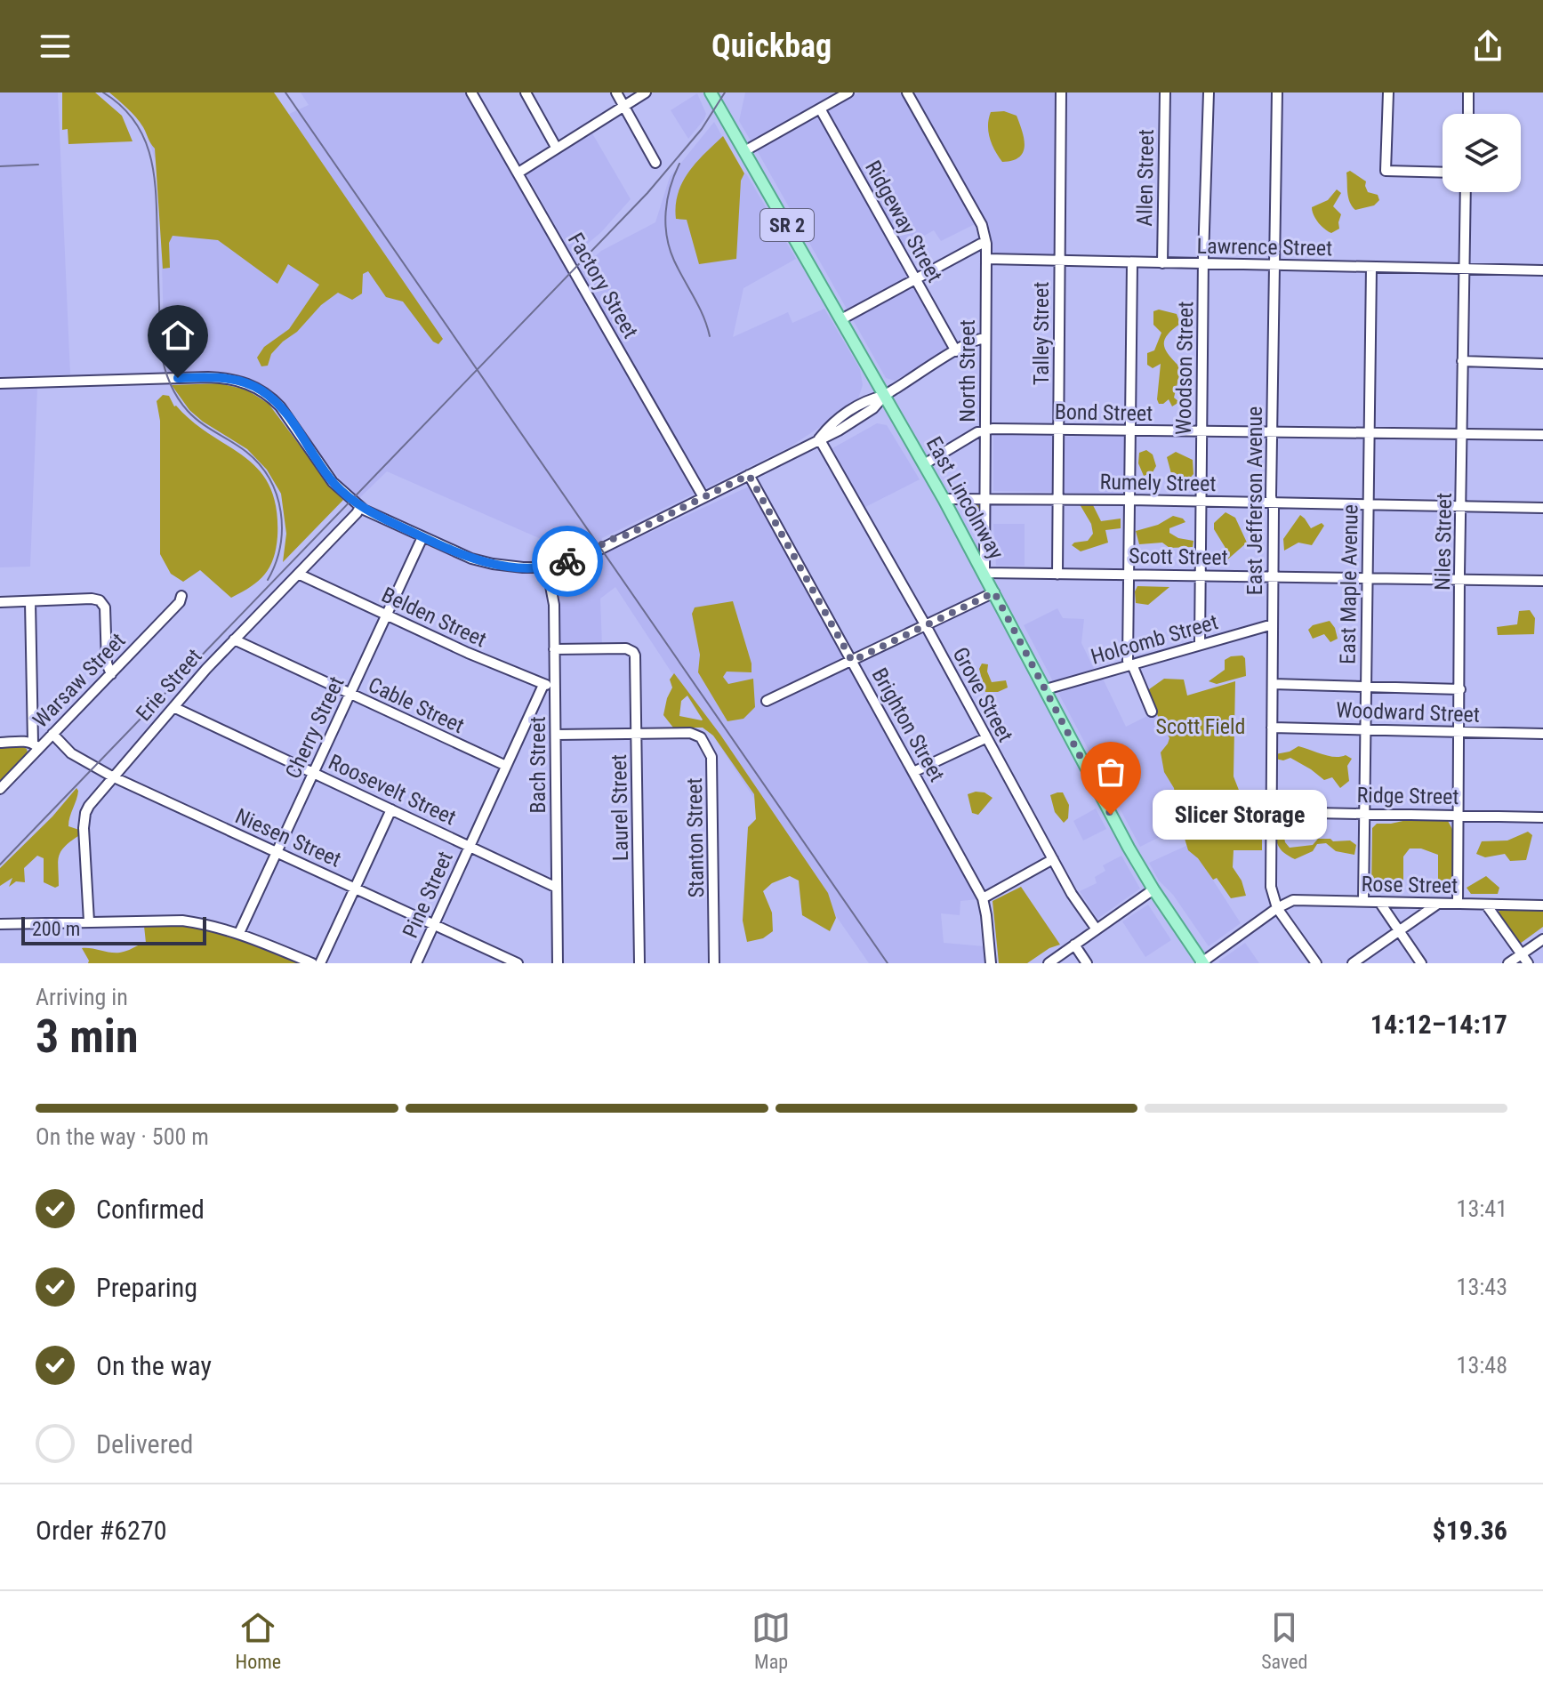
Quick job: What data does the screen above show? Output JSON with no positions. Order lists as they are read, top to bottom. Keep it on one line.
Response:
{"streets":{"main road":["SR 2","East Lincolnway"],"street":["Allen Street","Ridgeway Street","Lawrence Street","Factory Street","Talley Street","Woodson Street","North Street","Bond Street","Rumely Street","East Jefferson Avenue","Niles Street","Scott Street","East Maple Avenue","Belden Street","Holcomb Street","Warsaw Street","Erie Street","Grove Street","Cable Street","Woodward Street","Brighton Street","Cherry Street","Bach Street","Roosevelt Street","Ridge Street","Laurel Street","Niesen Street","Stanton Street","Rose Street","Pine Street"]},"crossings":[["Allen Street","Lawrence Street"],["Lawrence Street","Talley Street"],["Lawrence Street","Woodson Street"],["Lawrence Street","North Street"],["Lawrence Street","East Jefferson Avenue"],["Lawrence Street","Niles Street"],["Lawrence Street","East Maple Avenue"],["Talley Street","Bond Street"],["Talley Street","Rumely Street"],["Talley Street","Scott Street"],["Woodson Street","Bond Street"],["Woodson Street","Rumely Street"],["Woodson Street","Scott Street"],["Woodson Street","Holcomb Street"],["North Street","Bond Street"],["North Street","Rumely Street"],["North Street","East Lincolnway"],["North Street","Scott Street"],["Bond Street","East Lincolnway"],["Bond Street","East Jefferson Avenue"],["Bond Street","Niles Street"],["Bond Street","East Maple Avenue"],["Rumely Street","East Jefferson Avenue"],["Rumely Street","Niles Street"],["Rumely Street","East Maple Avenue"],["East Lincolnway","Scott Street"],["East Lincolnway","Holcomb Street"],["East Lincolnway","Rose Street"],["East Jefferson Avenue","Scott Street"],["East Jefferson Avenue","Holcomb Street"],["East Jefferson Avenue","Woodward Street"],["East Jefferson Avenue","Ridge Street"],["East Jefferson Avenue","Rose Street"],["Niles Street","Scott Street"],["Niles Street","Woodward Street"],["Niles Street","Ridge Street"],["Niles Street","Rose Street"],["Scott Street","East Maple Avenue"],["East Maple Avenue","Woodward Street"],["East Maple Avenue","Ridge Street"],["East Maple Avenue","Rose Street"],["Belden Street","Erie Street"],["Belden Street","Cherry Street"],["Belden Street","Bach Street"],["Belden Street","Pine Street"],["Warsaw Street","Niesen Street"],["Erie Street","Cable Street"],["Erie Street","Roosevelt Street"],["Erie Street","Niesen Street"],["Cable Street","Cherry Street"],["Cable Street","Pine Street"],["Cherry Street","Roosevelt Street"],["Cherry Street","Niesen Street"],["Bach Street","Roosevelt Street"],["Bach Street","Laurel Street"],["Roosevelt Street","Pine Street"],["Laurel Street","Stanton Street"],["Niesen Street","Pine Street"]],"parks":["Scott Field"],"places":["Slicer Storage"],"scale_bar":"200 m","page":{"header":"Quickbag","bubble":"Slicer Storage","scale":"200 m","heading":["3 min","Arriving in","14:12–14:17"],"panel":["Order #6270","$19.36"],"bar":"On the way · 500 m","list":[["Confirmed","13:41"],["Preparing","13:43"],["On the way","13:48"],"Delivered"],"tabs":["Home","Map","Saved"]}}
